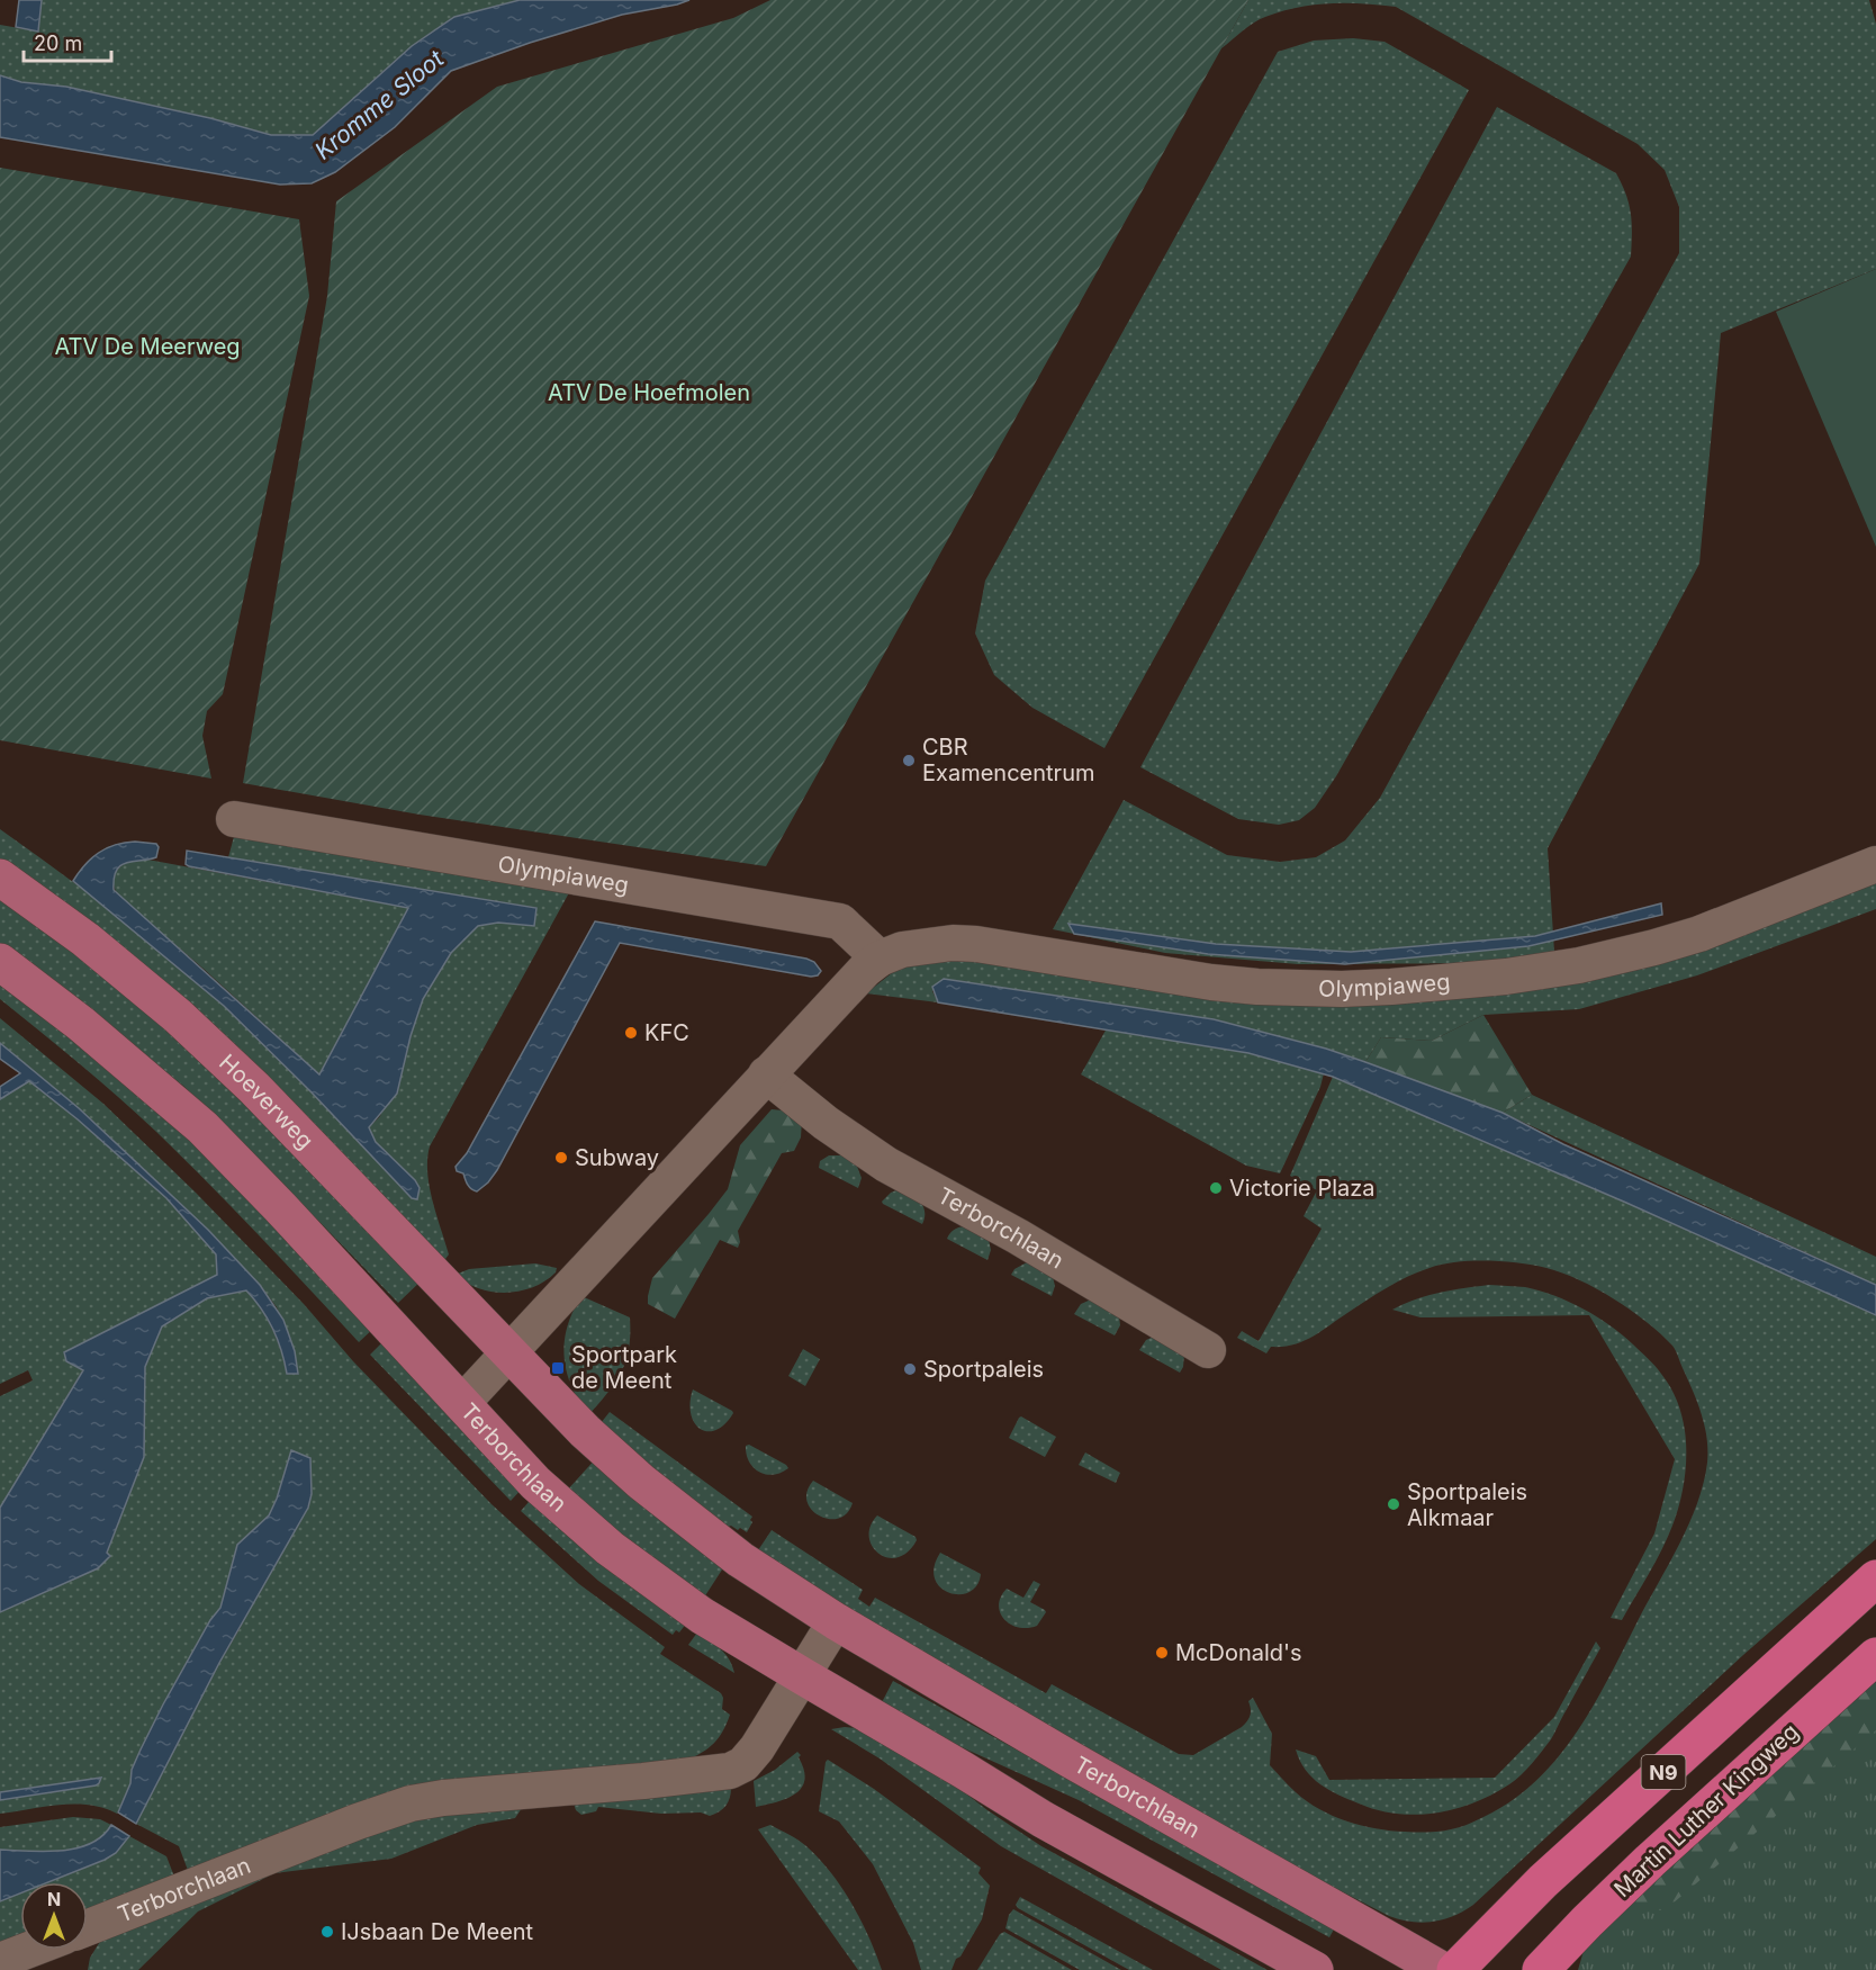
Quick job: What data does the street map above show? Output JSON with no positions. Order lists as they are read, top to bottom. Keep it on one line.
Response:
{"streets":{"highway":["N9","Martin Luther Kingweg"],"main road":["Hoeverweg","Terborchlaan"],"street":["Olympiaweg"]},"crossings":[["Olympiaweg","Hoeverweg"],["Olympiaweg","Terborchlaan"],["Hoeverweg","Terborchlaan"]],"water":["Kromme Sloot"],"parks":["ATV De Meerweg","ATV De Hoefmolen"],"places":{"other":["CBR Examencentrum","KFC","Subway","Victorie Plaza","Sportpaleis","Sportpaleis Alkmaar","McDonald's","IJsbaan De Meent"],"transit":["Sportpark de Meent"]},"scale_bar":"20 m","north":"top"}
